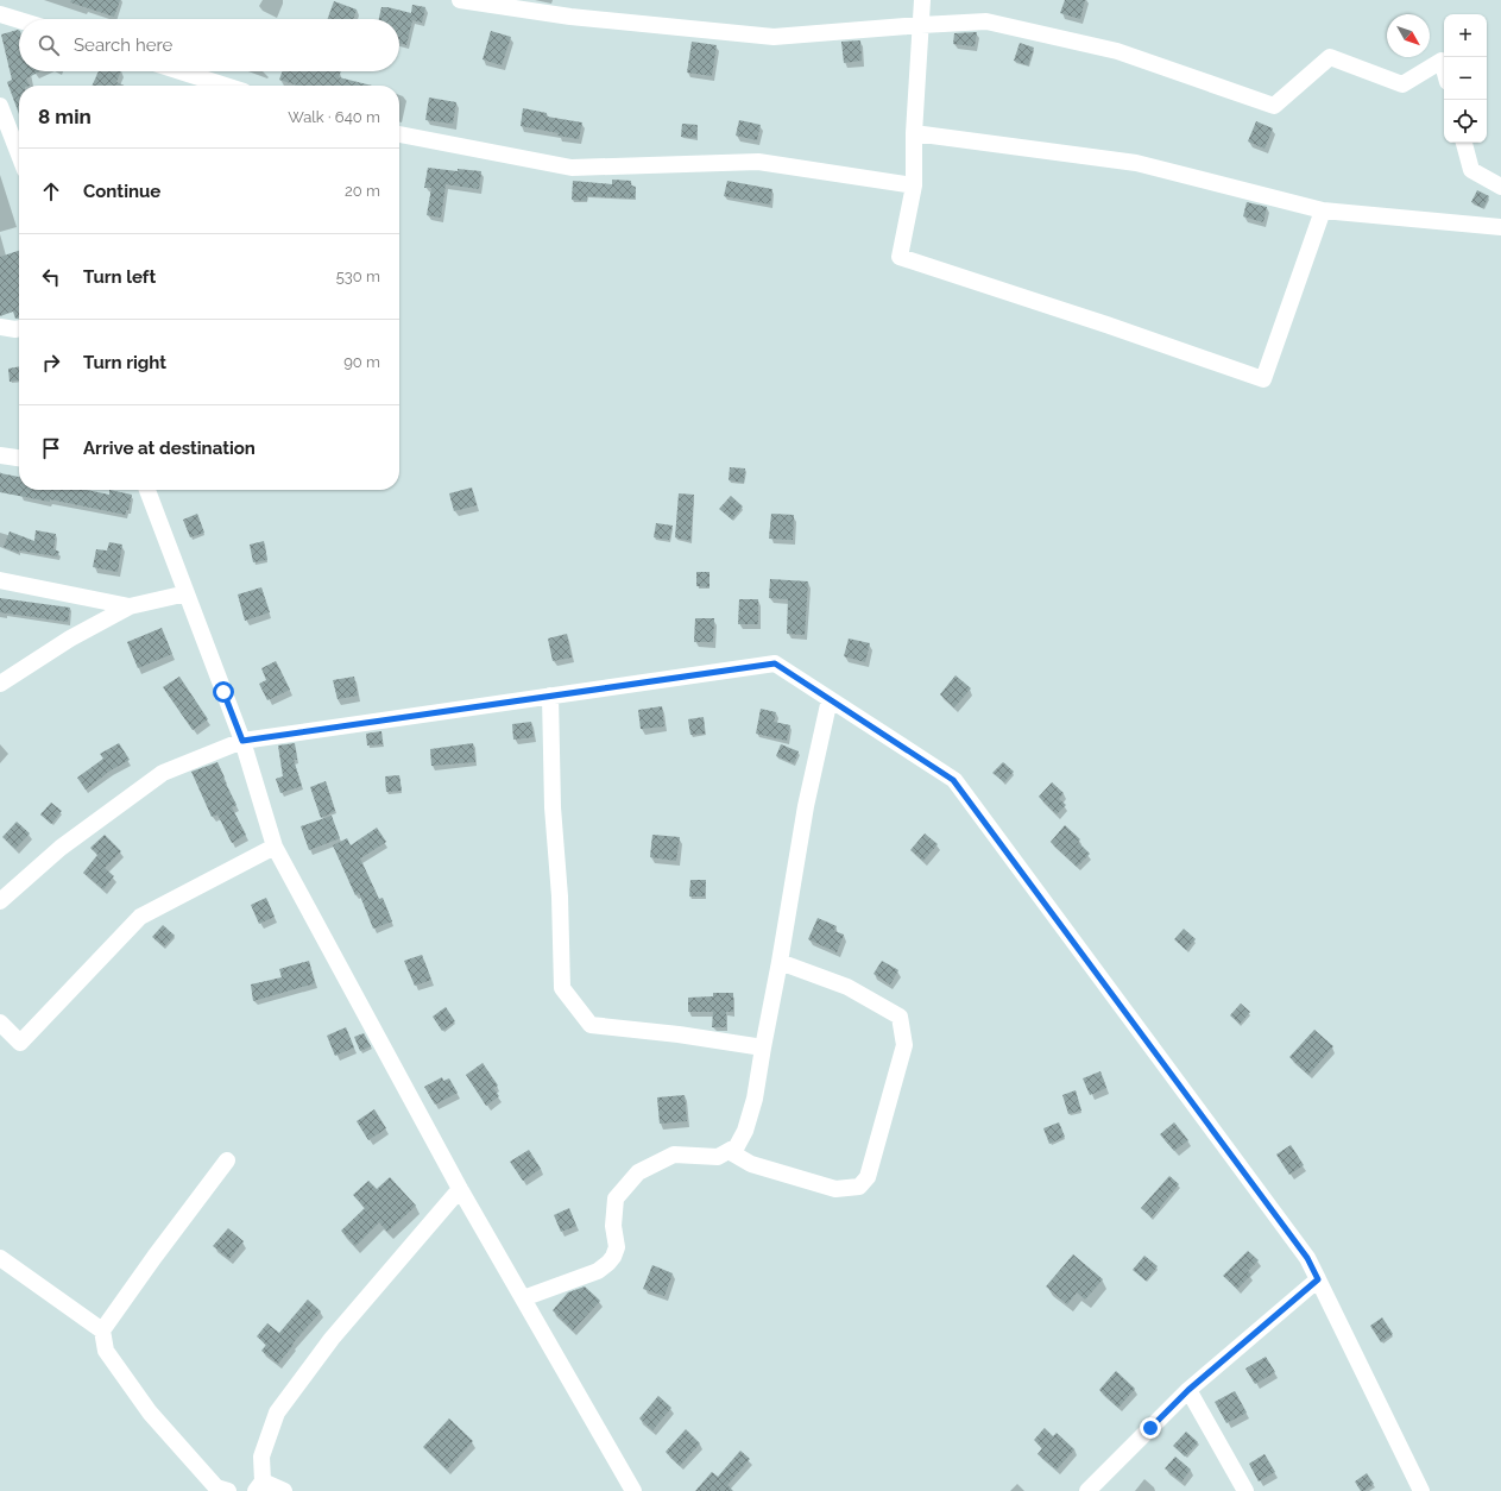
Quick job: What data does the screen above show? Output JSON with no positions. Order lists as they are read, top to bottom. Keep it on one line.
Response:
{"north":"bottom right","page":{"map_buttons":["+","−"],"search":"Search here","heading":["8 min","Walk · 640 m"],"list":[["Continue","20 m"],["Turn left","530 m"],["Turn right","90 m"],"Arrive at destination"]}}
